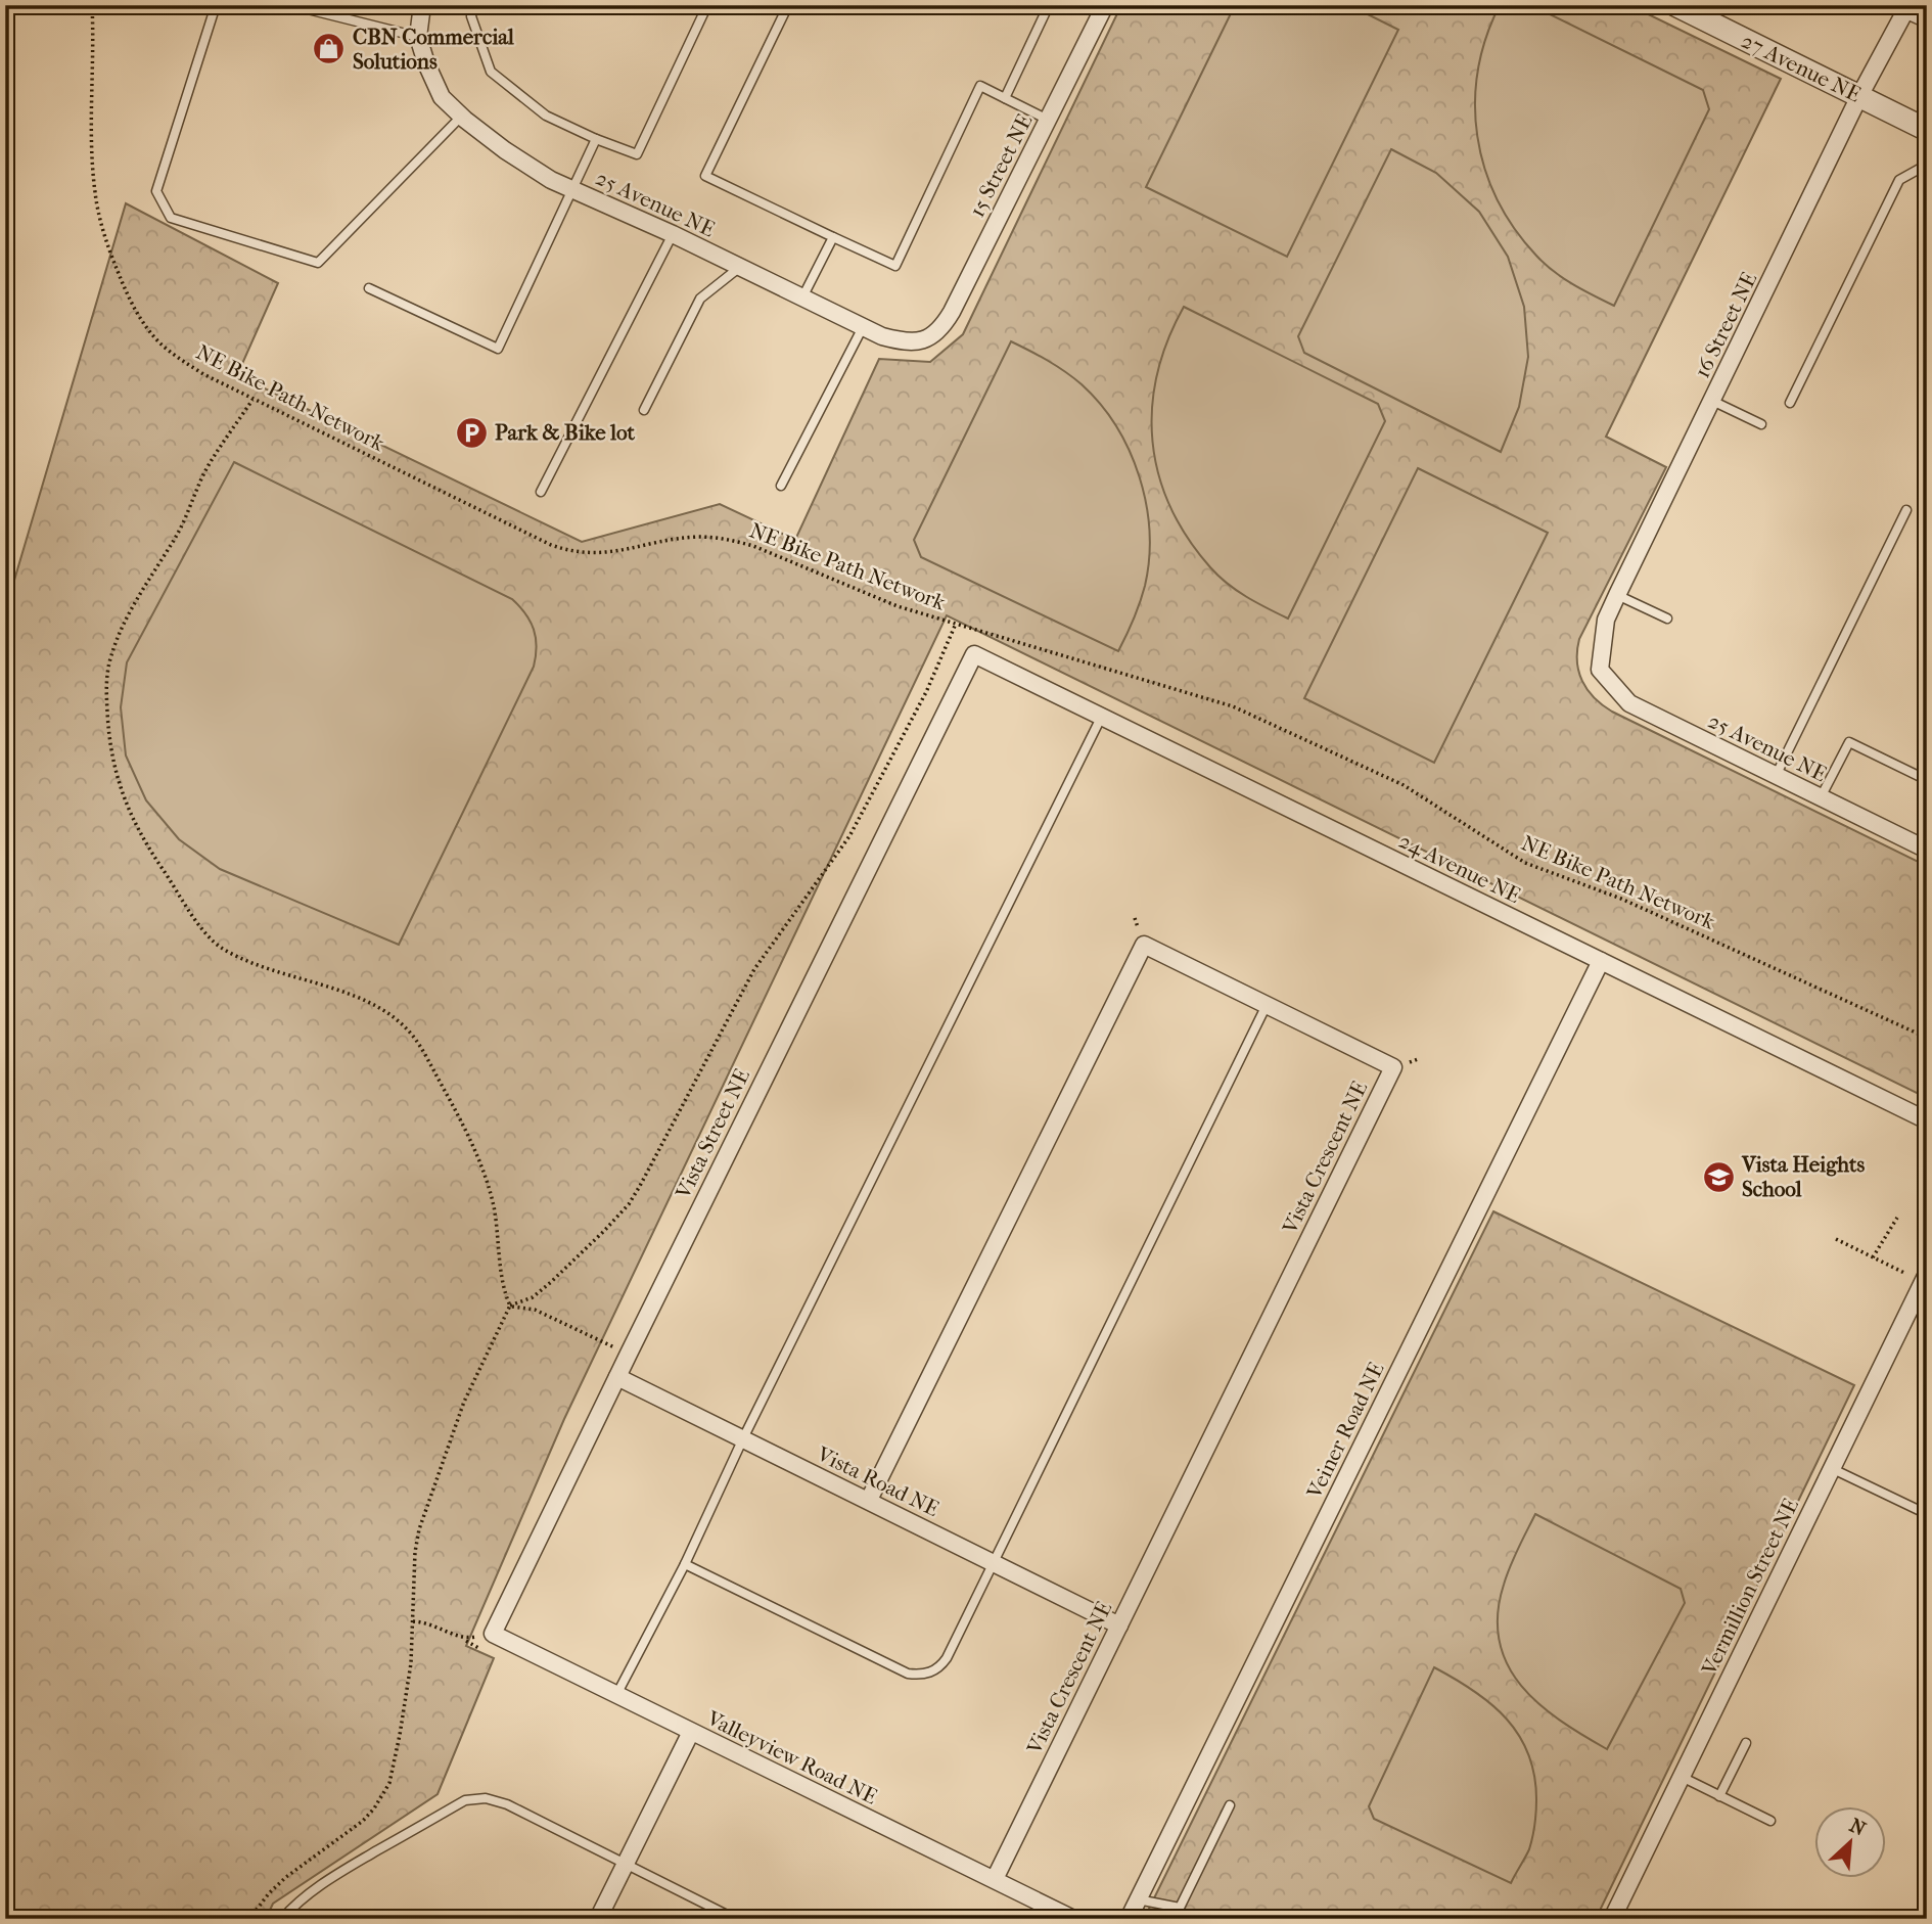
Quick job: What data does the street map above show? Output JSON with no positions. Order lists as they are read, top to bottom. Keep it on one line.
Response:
{"streets":{"street":["27 Avenue NE","15 Street NE","25 Avenue NE","16 Street NE","24 Avenue NE","Vista Street NE","Vista Crescent NE","Veiner Road NE","Vista Road NE","Vermillion Street NE","Valleyview Road NE"],"path":["NE Bike Path Network"]},"crossings":[["27 Avenue NE","16 Street NE"],["15 Street NE","25 Avenue NE"],["25 Avenue NE","16 Street NE"],["24 Avenue NE","Vista Street NE"],["24 Avenue NE","Veiner Road NE"],["Vista Street NE","Vista Road NE"],["Vista Street NE","Valleyview Road NE"],["Vista Crescent NE","Vista Road NE"],["Vista Crescent NE","Valleyview Road NE"]],"places":{"shop":["CBN Commercial Solutions"],"parking":["Park & Bike lot"],"school or university":["Vista Heights School"]},"north":"top right"}
